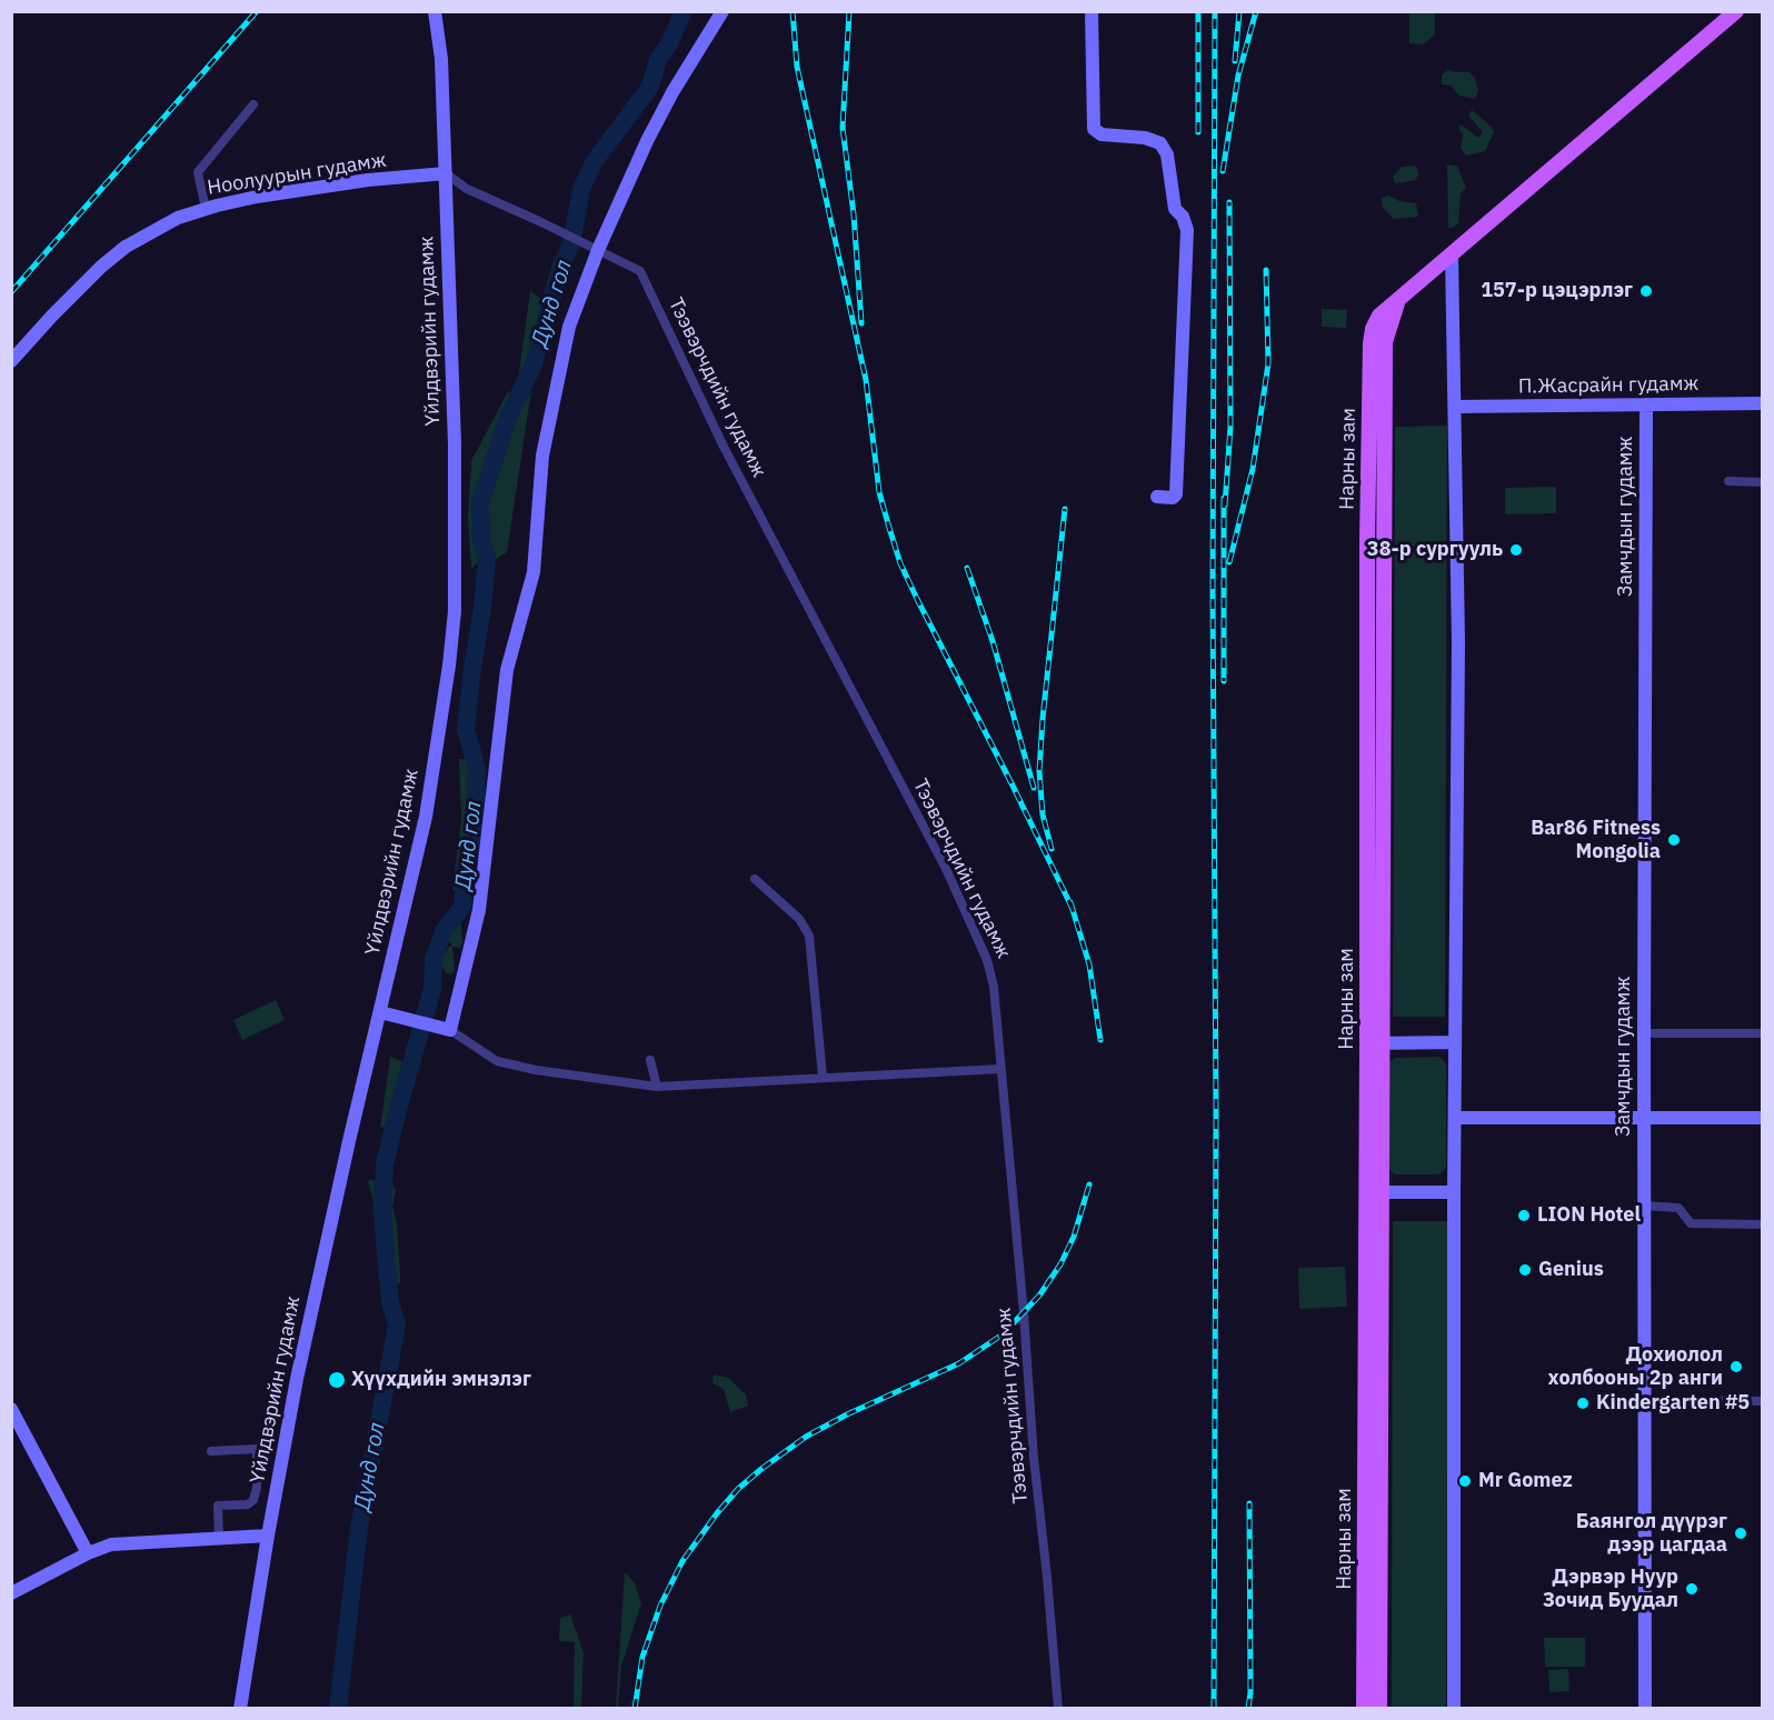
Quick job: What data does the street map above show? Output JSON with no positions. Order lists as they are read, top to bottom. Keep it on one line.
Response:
{"streets":{"main road":["Нарны зам"],"street":["Ноолуурын гудамж","Yйлдвэрийн гудамж","П.Жасрайн гудамж","Тээвэрчдийн гудамж","Замчдын гудамж"]},"crossings":[["Ноолуурын гудамж","Yйлдвэрийн гудамж"],["Ноолуурын гудамж","Тээвэрчдийн гудамж"],["Yйлдвэрийн гудамж","Тээвэрчдийн гудамж"],["П.Жасрайн гудамж","Замчдын гудамж"]],"water":["Дунд гол"],"places":["157-р цэцэрлэг","38-р сургууль","Bar86 Fitness Mongolia","LION Hotel","Genius","Дохиолол холбооны 2р анги","Хүүхдийн эмнэлэг","Kindergarten #5","Mr Gomez","Баянгол дүүрэг дээр цагдаа","Дэрвэр Нуур Зочид Буудал"]}
